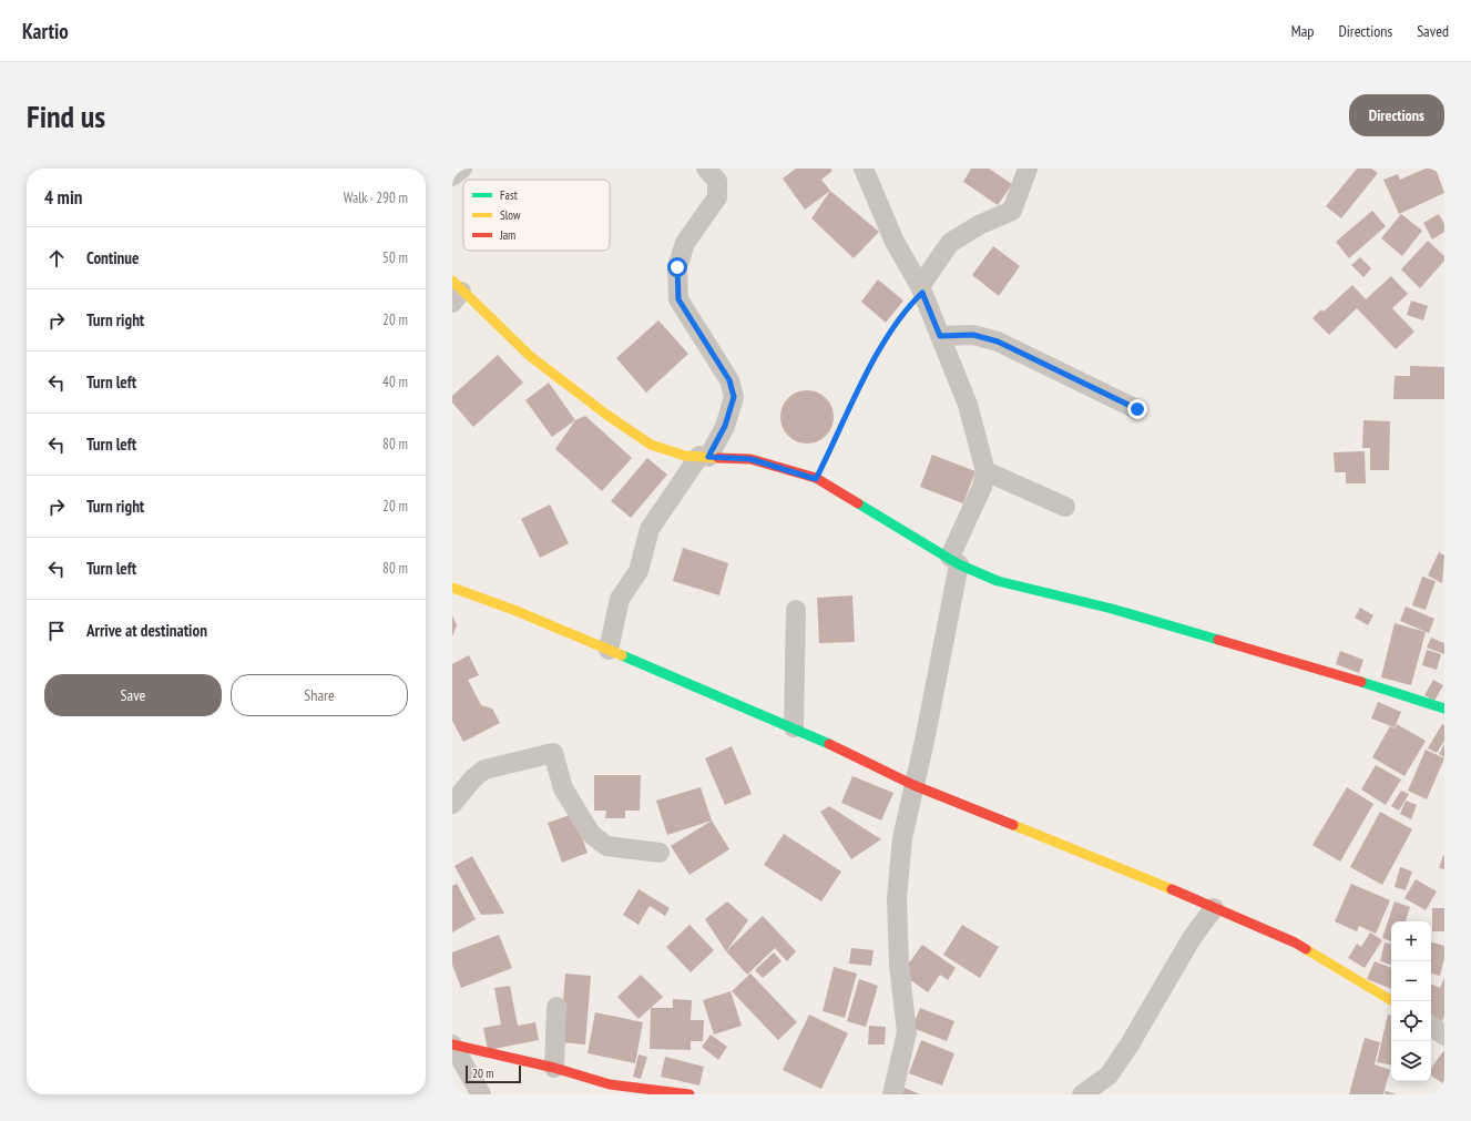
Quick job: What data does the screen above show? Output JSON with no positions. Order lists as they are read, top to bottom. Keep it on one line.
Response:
{"legend":["Fast","Slow","Jam"],"scale_bar":"20 m","page":{"header":"Kartio","nav":["Map","Directions","Saved"],"buttons":["Directions",["Save","Share"]],"title":"Find us","heading":["4 min","Walk · 290 m"],"list":[["Continue","50 m"],["Turn right","20 m"],["Turn left","40 m"],["Turn left","80 m"],["Turn right","20 m"],["Turn left","80 m"],"Arrive at destination"],"map_buttons":["+","−"],"scale":"20 m"}}
